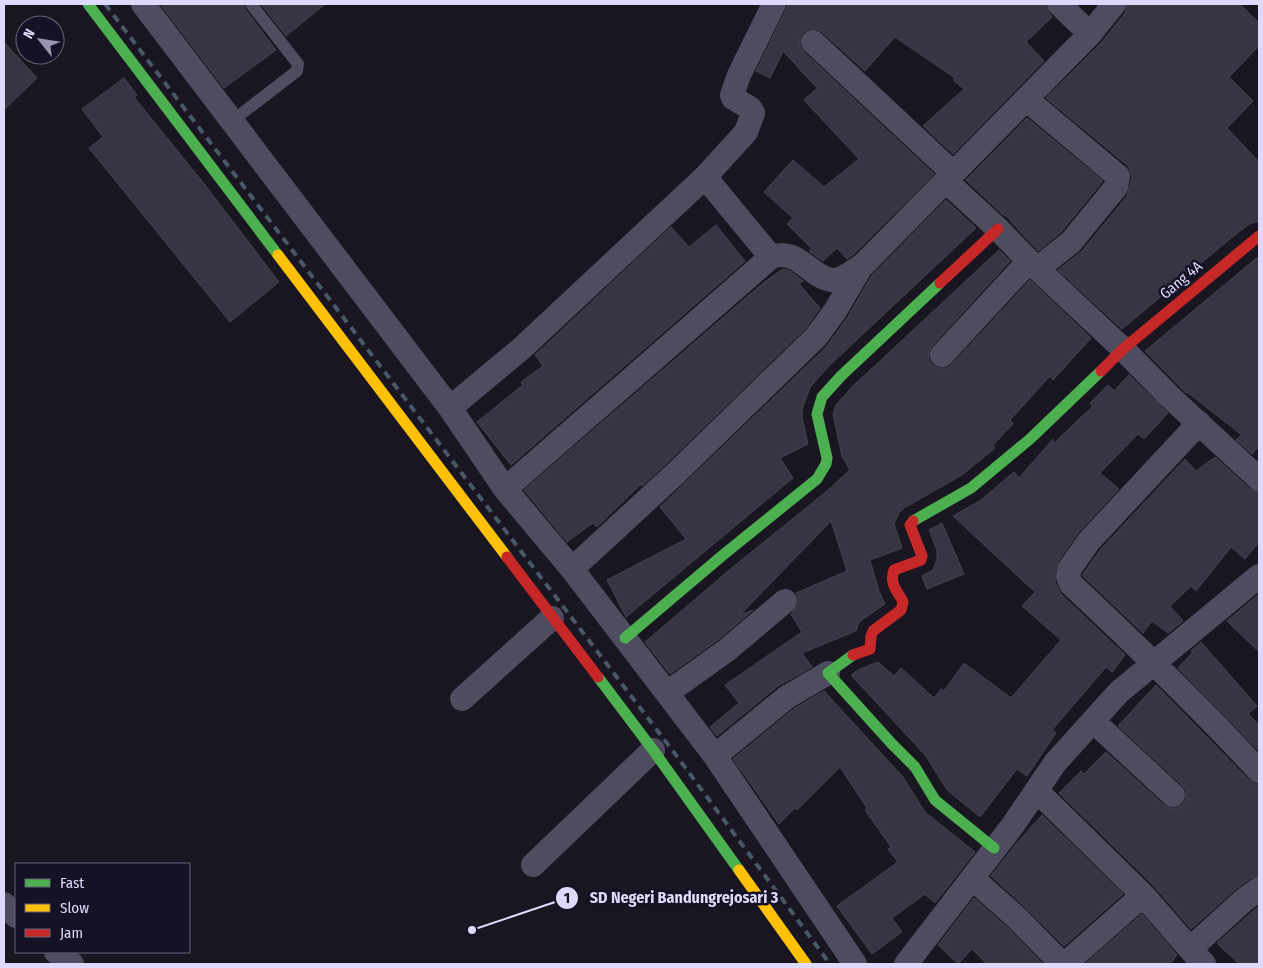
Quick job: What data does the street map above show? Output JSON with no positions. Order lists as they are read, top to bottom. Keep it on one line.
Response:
{"streets":{"street":["Gang 4A"]},"places":["SD Negeri Bandungrejosari 3"],"legend":["Fast","Slow","Jam"],"north":"top left"}
